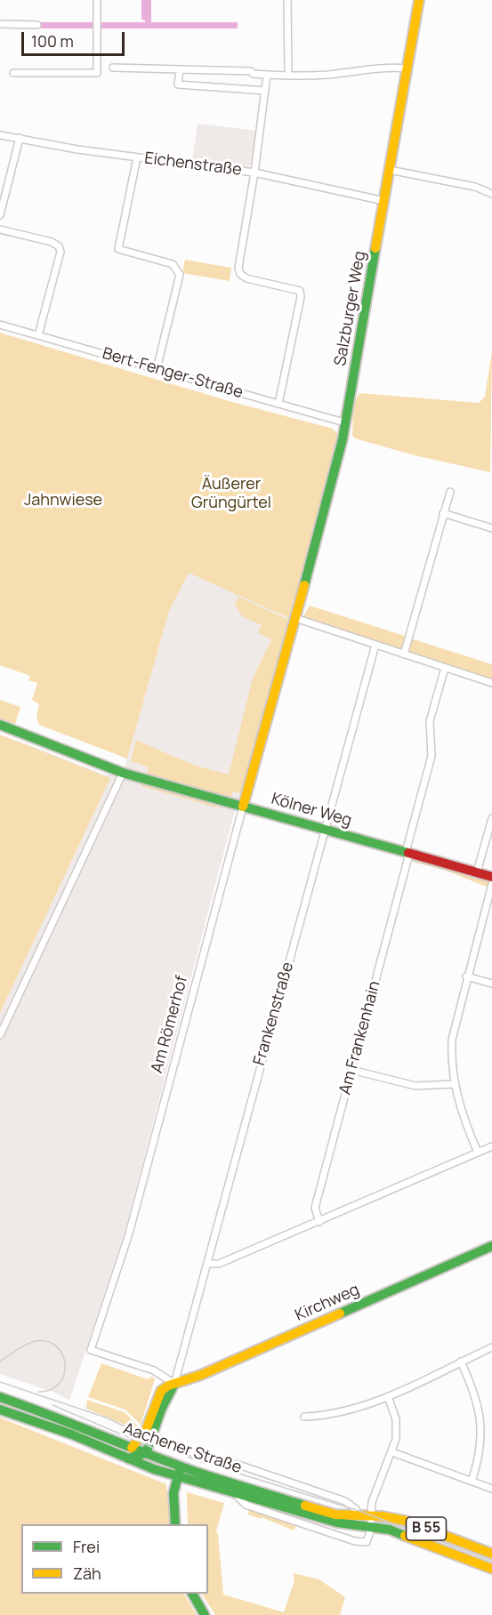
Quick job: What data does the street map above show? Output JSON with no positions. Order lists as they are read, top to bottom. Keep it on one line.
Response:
{"streets":{"street":["Eichenstraße","Salzburger Weg","Bert-Fenger-Straße","Kölner Weg","Frankenstraße","Am Römerhof","Am Frankenhain","Kirchweg","Aachener Straße","B 55"]},"crossings":[["Eichenstraße","Salzburger Weg"],["Salzburger Weg","Bert-Fenger-Straße"],["Salzburger Weg","Am Römerhof"],["Kölner Weg","Frankenstraße"],["Kölner Weg","Am Römerhof"],["Kölner Weg","Am Frankenhain"],["Frankenstraße","Am Römerhof"],["Frankenstraße","Kirchweg"],["Am Römerhof","Kirchweg"],["Kirchweg","Aachener Straße"]],"parks":["Äußerer Grüngürtel","Jahnwiese"],"legend":["Frei","Zäh"],"scale_bar":"100 m"}
